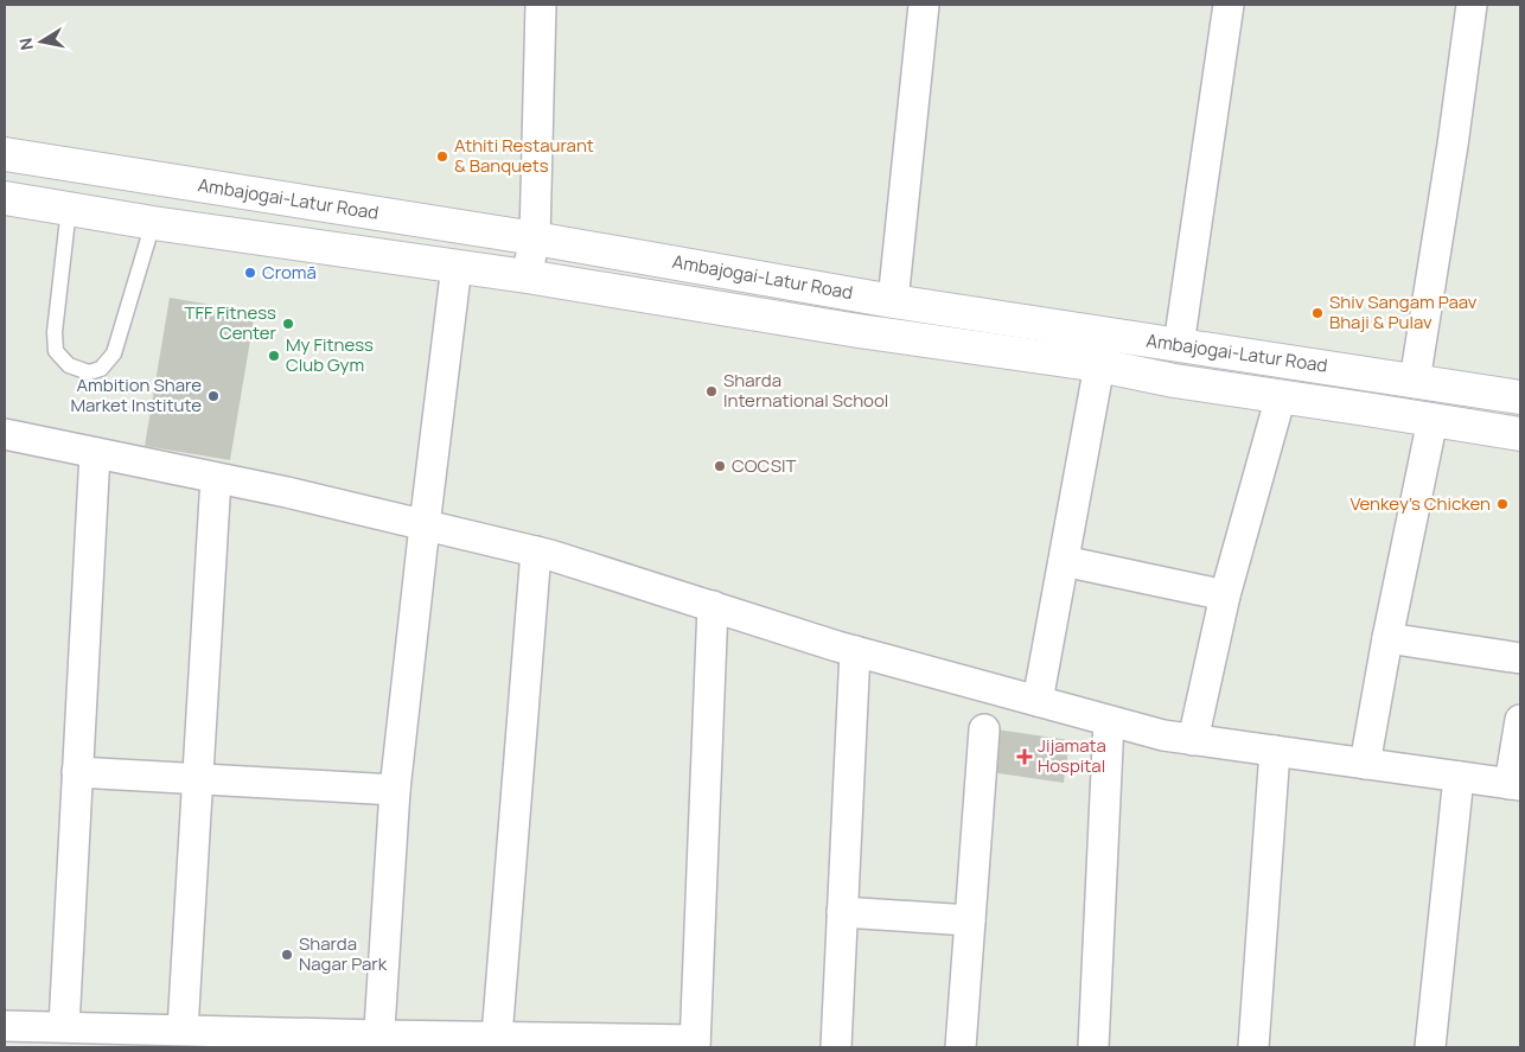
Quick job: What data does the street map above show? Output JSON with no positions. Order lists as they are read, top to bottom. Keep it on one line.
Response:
{"streets":{"main road":["Ambajogai-Latur Road"]},"places":{"other":["Athiti Restaurant & Banquets","Cromā","Shiv Sangam Paav Bhaji & Pulav","TFF Fitness Center","My Fitness Club Gym","Sharda International School","Ambition Share Market Institute","COCSIT","Venkey's Chicken","Sharda Nagar Park"],"health":["Jijamata Hospital"]},"north":"left"}
